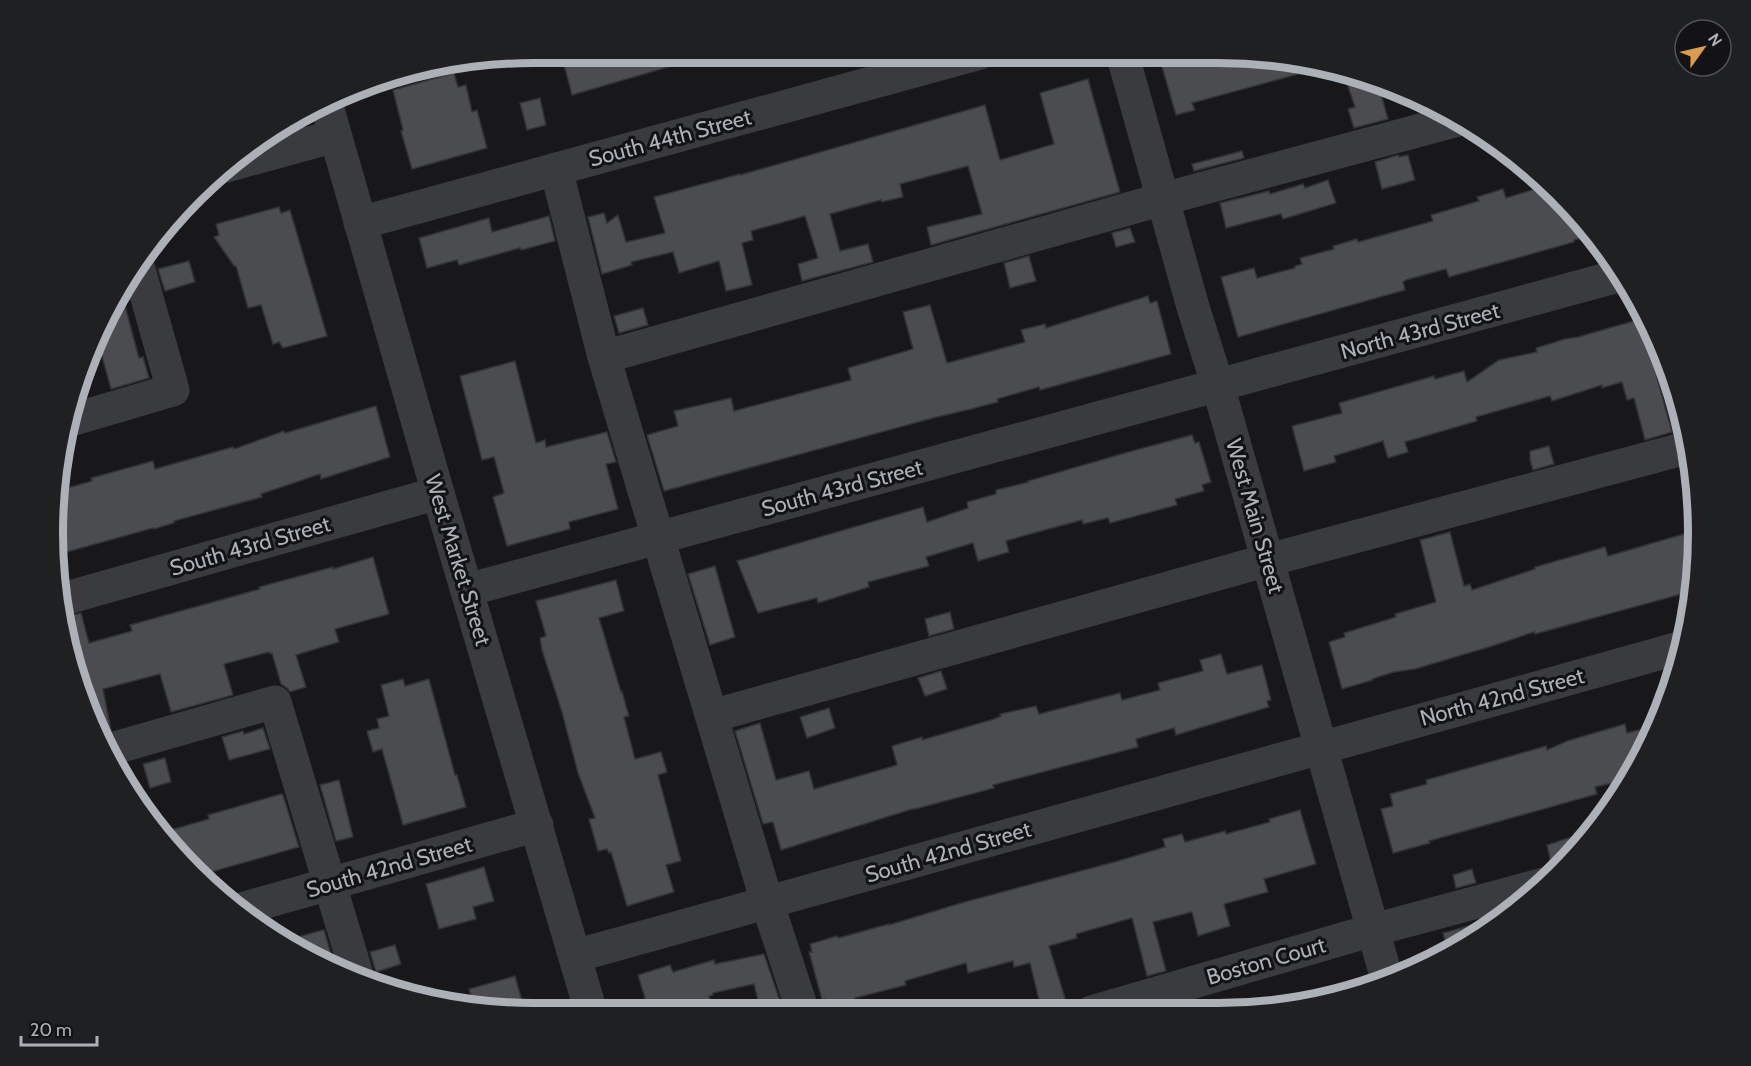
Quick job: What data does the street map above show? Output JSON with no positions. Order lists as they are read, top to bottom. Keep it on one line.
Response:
{"streets":{"street":["South 44th Street","North 43rd Street","South 43rd Street","West Main Street","West Market Street","North 42nd Street","South 42nd Street","Boston Court"]},"crossings":[["South 44th Street","West Market Street"],["North 43rd Street","South 43rd Street"],["North 43rd Street","West Main Street"],["South 43rd Street","West Main Street"],["South 43rd Street","West Market Street"],["West Main Street","North 42nd Street"],["West Main Street","South 42nd Street"],["West Main Street","Boston Court"],["West Market Street","South 42nd Street"],["North 42nd Street","South 42nd Street"]],"scale_bar":"20 m","north":"top right"}
